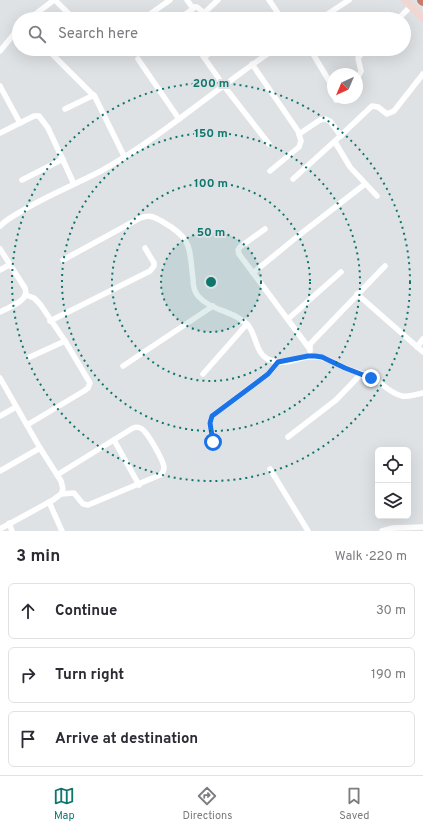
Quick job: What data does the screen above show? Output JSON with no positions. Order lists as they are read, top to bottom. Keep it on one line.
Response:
{"north":"bottom left","page":{"search":"Search here","heading":["3 min","Walk · 220 m"],"list":[["Continue","30 m"],["Turn right","190 m"],"Arrive at destination"],"nav":["Map","Directions","Saved"]},"rings":["200 m","150 m","100 m","50 m"]}
